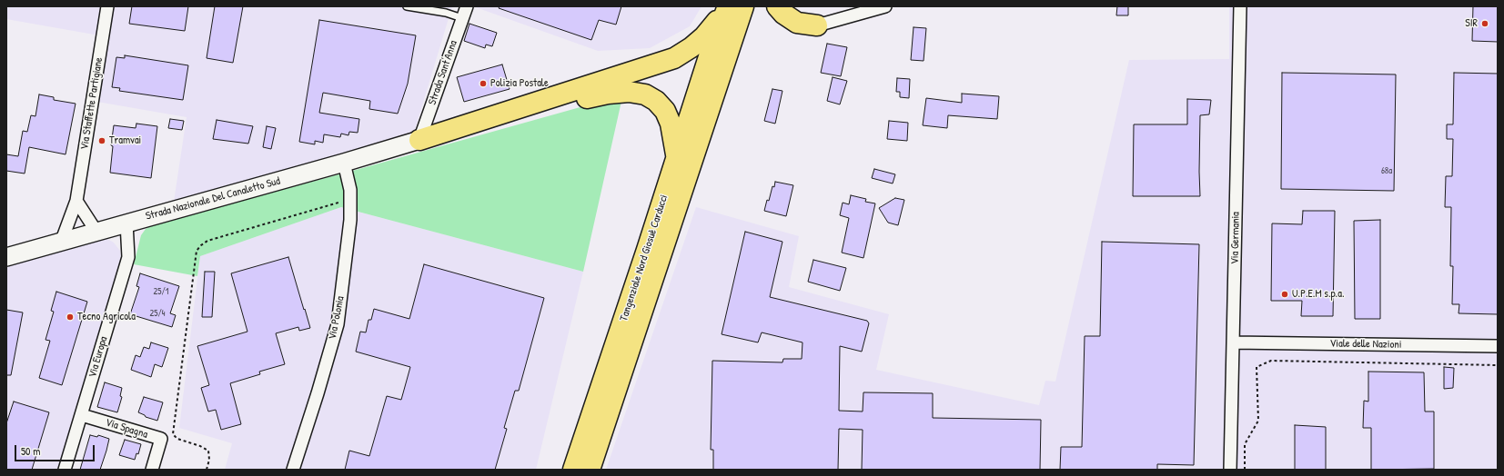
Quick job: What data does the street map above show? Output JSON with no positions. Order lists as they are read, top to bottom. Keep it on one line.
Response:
{"streets":{"highway":["Tangenziale Nord Giosuè Carducci"],"main road":["Strada Nazionale Del Canaletto Sud"],"street":["Strada Sant'Anna","Via Staffette Partigiane","Via Germania","Via Polonia","Viale delle Nazioni","Via Europa","Via Spagna"]},"crossings":[["Strada Sant'Anna","Strada Nazionale Del Canaletto Sud"],["Via Staffette Partigiane","Strada Nazionale Del Canaletto Sud"],["Strada Nazionale Del Canaletto Sud","Via Polonia"],["Strada Nazionale Del Canaletto Sud","Via Europa"],["Via Germania","Viale delle Nazioni"],["Via Europa","Via Spagna"]],"places":["SIR","Polizia Postale","Tramvai","U.P.E.M s.p.a.","Tecno Agricola"],"house_numbers":["68a","25/1","25/4"],"scale_bar":"50 m"}
